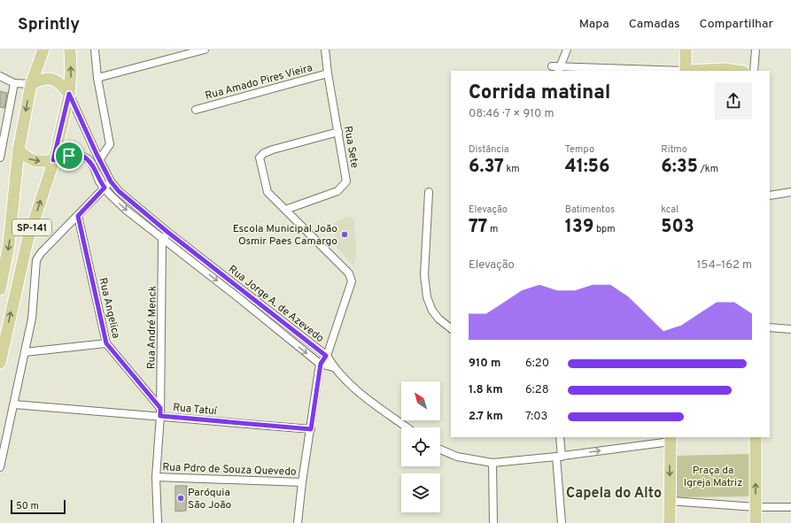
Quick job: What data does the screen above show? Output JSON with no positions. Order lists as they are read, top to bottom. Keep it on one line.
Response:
{"streets":{"main road":["SP-141"],"street":["Rua Amado Pires Vieira","Rua Sete","Rua Jorge A. de Azevedo","Rua Angelica","Rua André Menck","Rua Tatuí","Rua Pdro de Souza Quevedo"]},"crossings":[["Rua Amado Pires Vieira","Rua Sete"],["SP-141","Rua Jorge A. de Azevedo"],["Rua Jorge A. de Azevedo","Rua André Menck"],["Rua Angelica","Rua André Menck"],["Rua André Menck","Rua Tatuí"],["Rua André Menck","Rua Pdro de Souza Quevedo"]],"districts":["Capela do Alto"],"parks":["Praça da Igreja Matriz"],"places":["Escola Municipal João Osmir Paes Camargo","Paróquia São João"],"scale_bar":"50 m","north":"top left","page":{"header":"Sprintly","nav":["Mapa","Camadas","Compartilhar"],"heading":["Corrida matinal","08:46 · 7 × 910 m"],"stats":[["Distância","6.37 km"],["Tempo","41:56"],["Ritmo","6:35 /km"],["Elevação","77 m"],["Batimentos","139 bpm"],["kcal","503"]],"chart":["Elevação","154–162 m"],"list":[{"name":"910 m","note":"6:20"},{"name":"1.8 km","note":"6:28"},{"name":"2.7 km","note":"7:03"}],"scale":"50 m"}}
